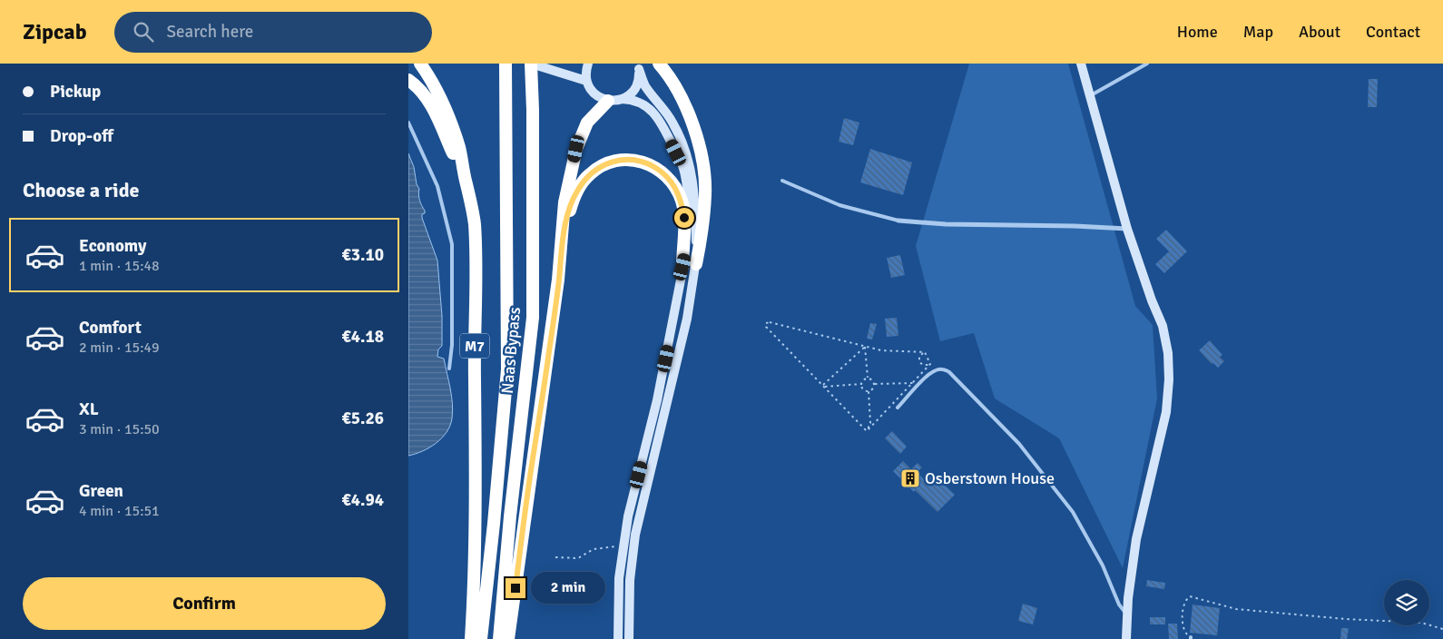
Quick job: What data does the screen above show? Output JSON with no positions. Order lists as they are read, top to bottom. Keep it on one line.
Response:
{"streets":{"highway":["M7","Naas Bypass"]},"places":{"building":["Osberstown House"]},"page":{"header":"Zipcab","search":"Search here","nav":["Home","Map","About","Contact"],"banner":["Pickup","Drop-off"],"heading":"Choose a ride","list":[{"name":"Economy","note":"1 min · 15:48","value":"€3.10"},{"name":"Comfort","note":"2 min · 15:49","value":"€4.18"},{"name":"XL","note":"3 min · 15:50","value":"€5.26"},{"name":"Green","note":"4 min · 15:51","value":"€4.94"}],"buttons":"Confirm","bubble":"2 min"}}
